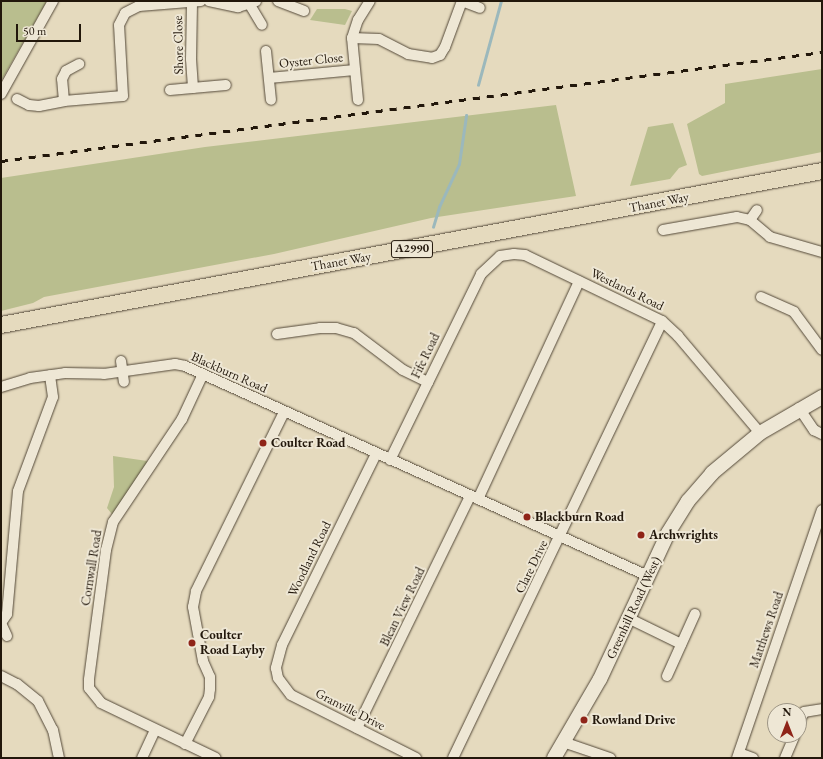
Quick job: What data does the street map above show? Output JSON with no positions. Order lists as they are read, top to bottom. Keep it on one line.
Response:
{"streets":{"main road":["Thanet Way","A2990"],"street":["Shore Close","Oyster Close","Westlands Road","Fife Road","Blackburn Road","Woodland Road","Clare Drive","Cornwall Road","Blean View Road","Greenhill Road (West)","Matthews Road","Granville Drive"]},"crossings":[["Westlands Road","Fife Road"],["Westlands Road","Clare Drive"],["Westlands Road","Blean View Road"],["Westlands Road","Greenhill Road (West)"],["Fife Road","Blackburn Road"],["Blackburn Road","Woodland Road"],["Blackburn Road","Clare Drive"],["Blackburn Road","Cornwall Road"],["Blackburn Road","Blean View Road"],["Blackburn Road","Greenhill Road (West)"],["Woodland Road","Granville Drive"],["Blean View Road","Granville Drive"]],"places":["Coulter Road","Blackburn Road","Archwrights","Coulter Road Layby","Rowland Drive"],"scale_bar":"50 m","north":"top"}
